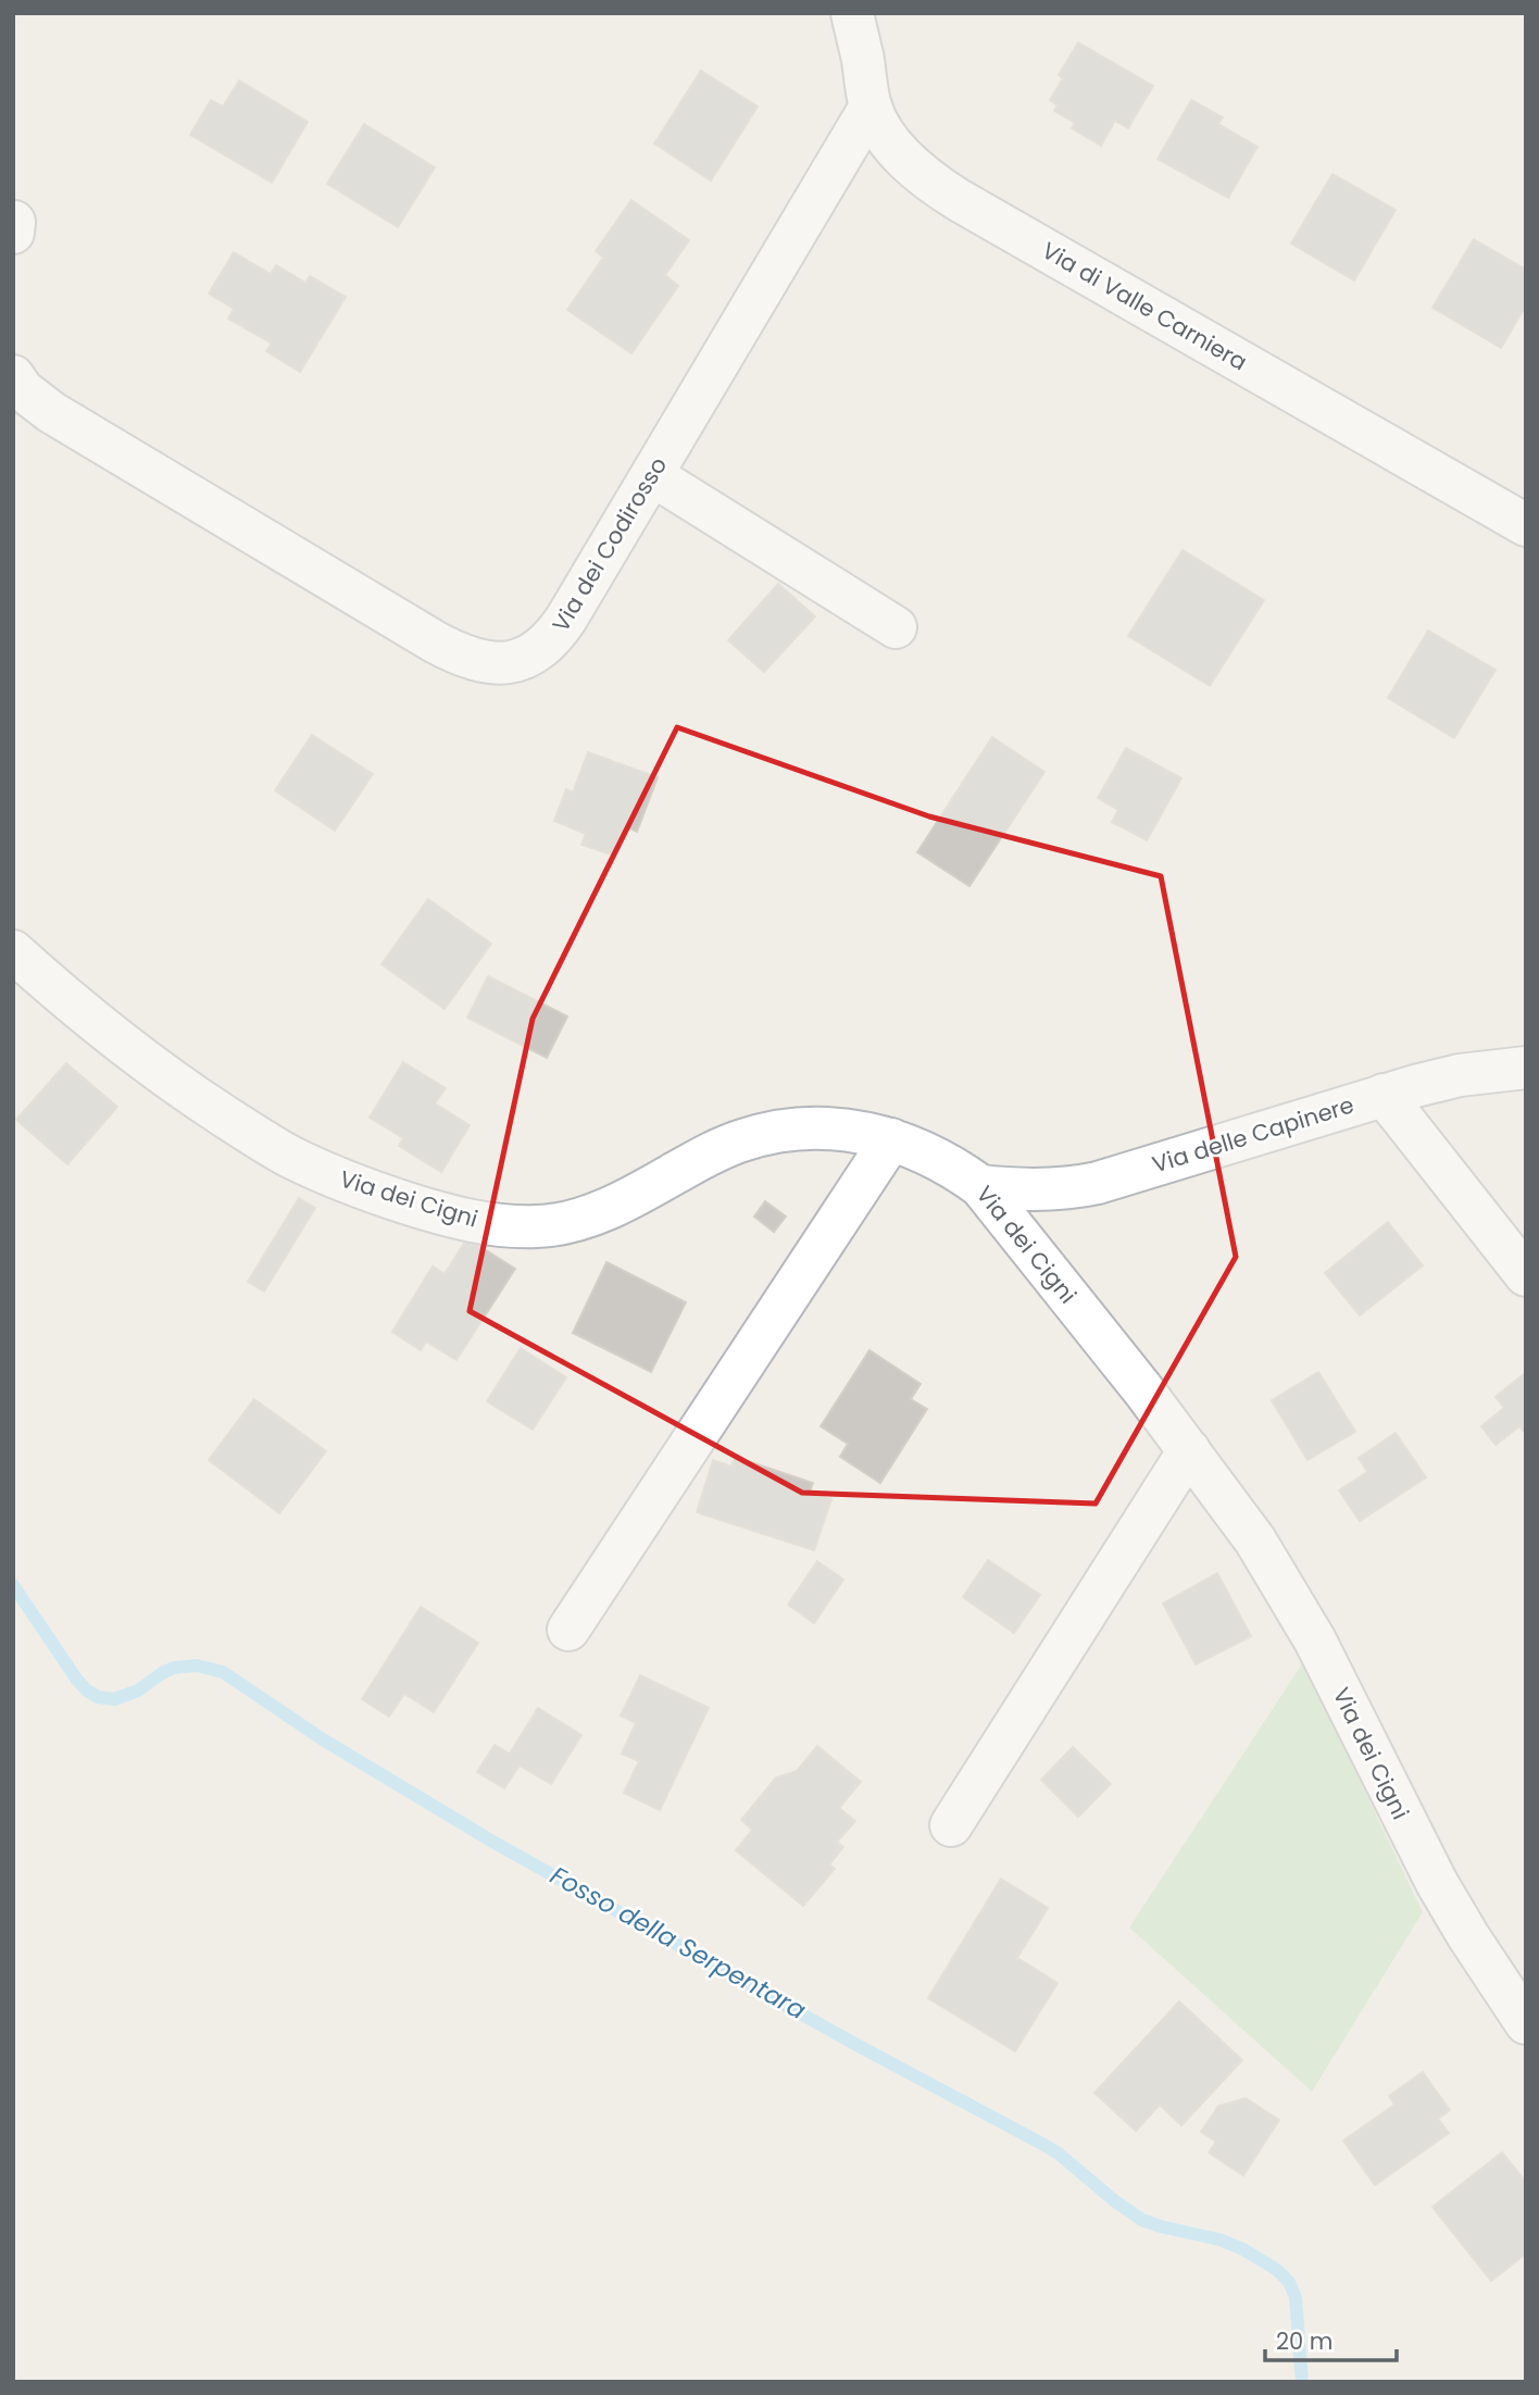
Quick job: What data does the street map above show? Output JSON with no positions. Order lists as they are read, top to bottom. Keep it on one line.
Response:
{"streets":{"street":["Via di Valle Carniera","Via dei Codirosso","Via delle Capinere","Via dei Cigni"]},"crossings":[["Via di Valle Carniera","Via dei Codirosso"],["Via delle Capinere","Via dei Cigni"]],"water":["Fosso della Serpentara"],"scale_bar":"20 m"}
